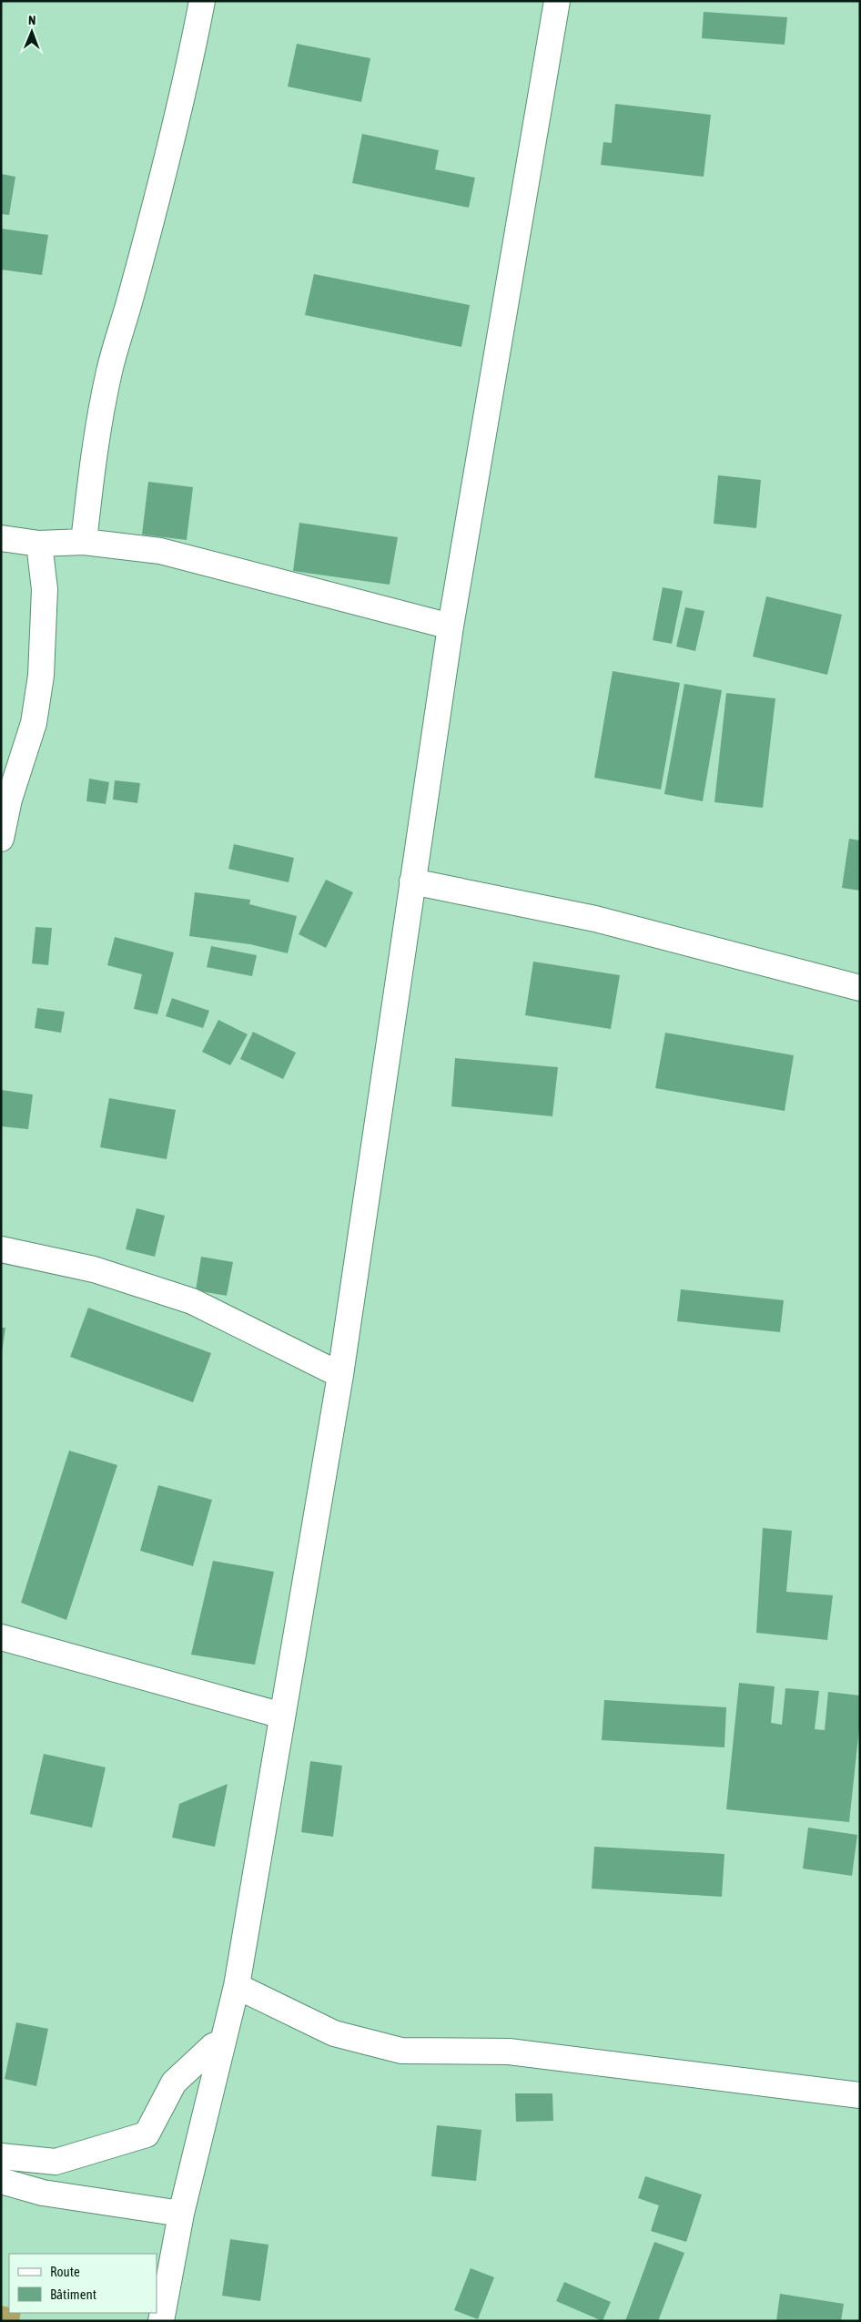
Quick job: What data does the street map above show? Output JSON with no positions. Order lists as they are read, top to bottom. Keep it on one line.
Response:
{"legend":["Route","Bâtiment"],"north":"top"}
